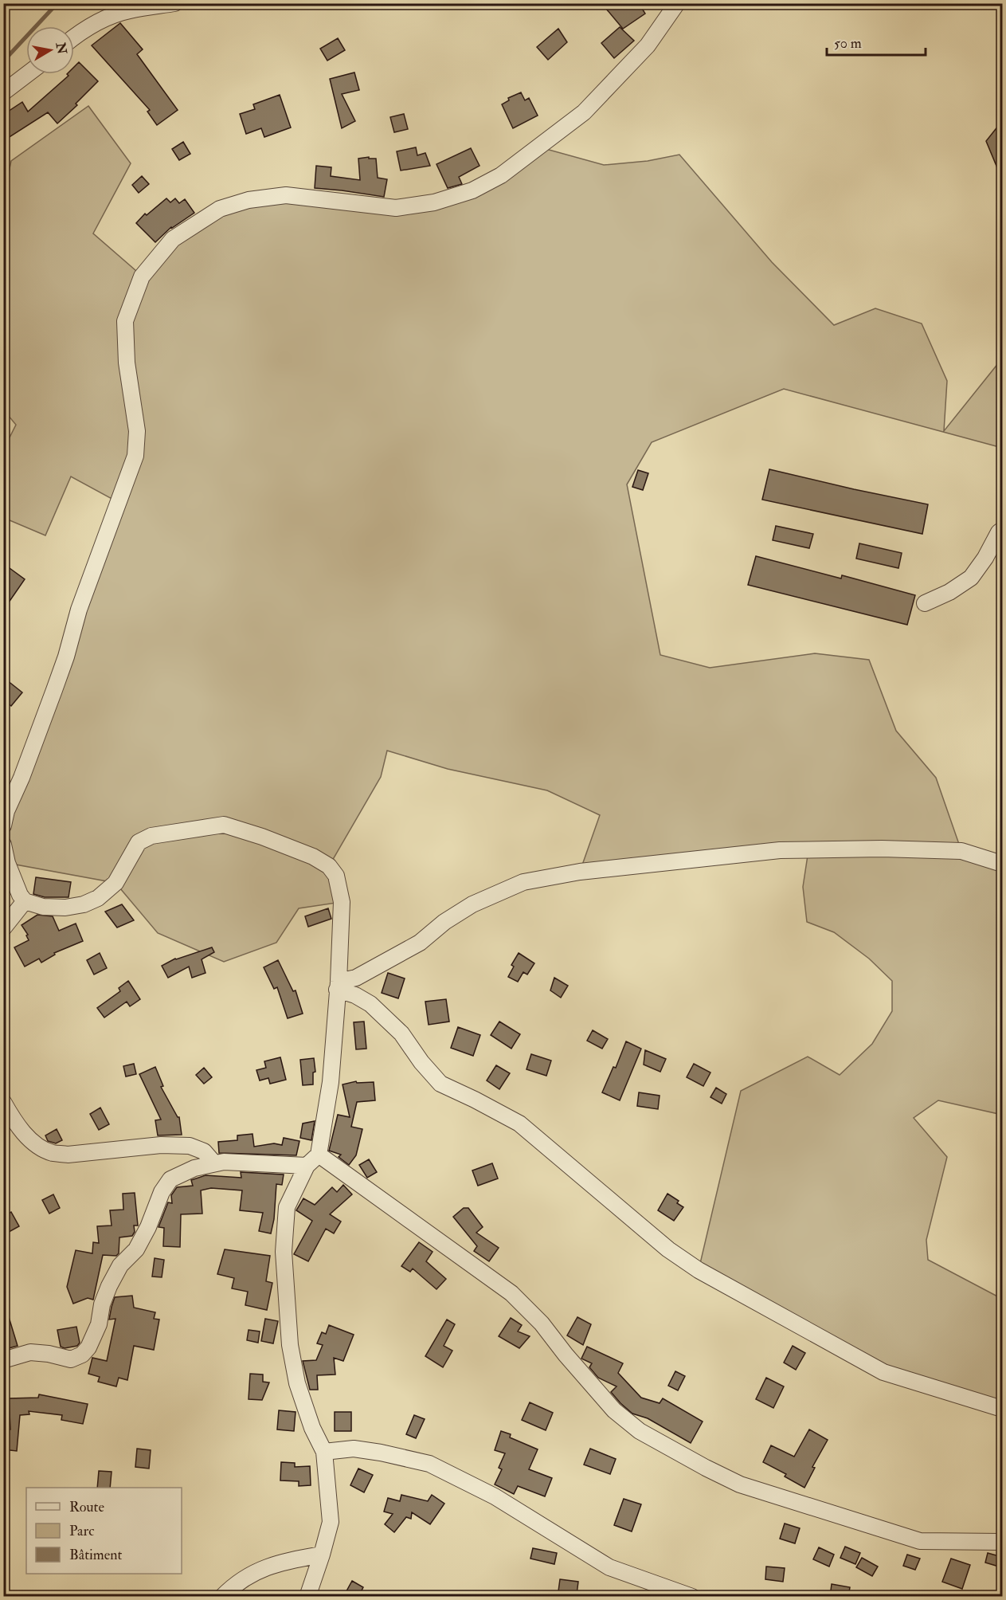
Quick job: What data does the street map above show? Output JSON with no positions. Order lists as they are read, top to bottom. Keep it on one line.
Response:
{"legend":["Route","Parc","Bâtiment"],"scale_bar":"50 m","north":"right"}
